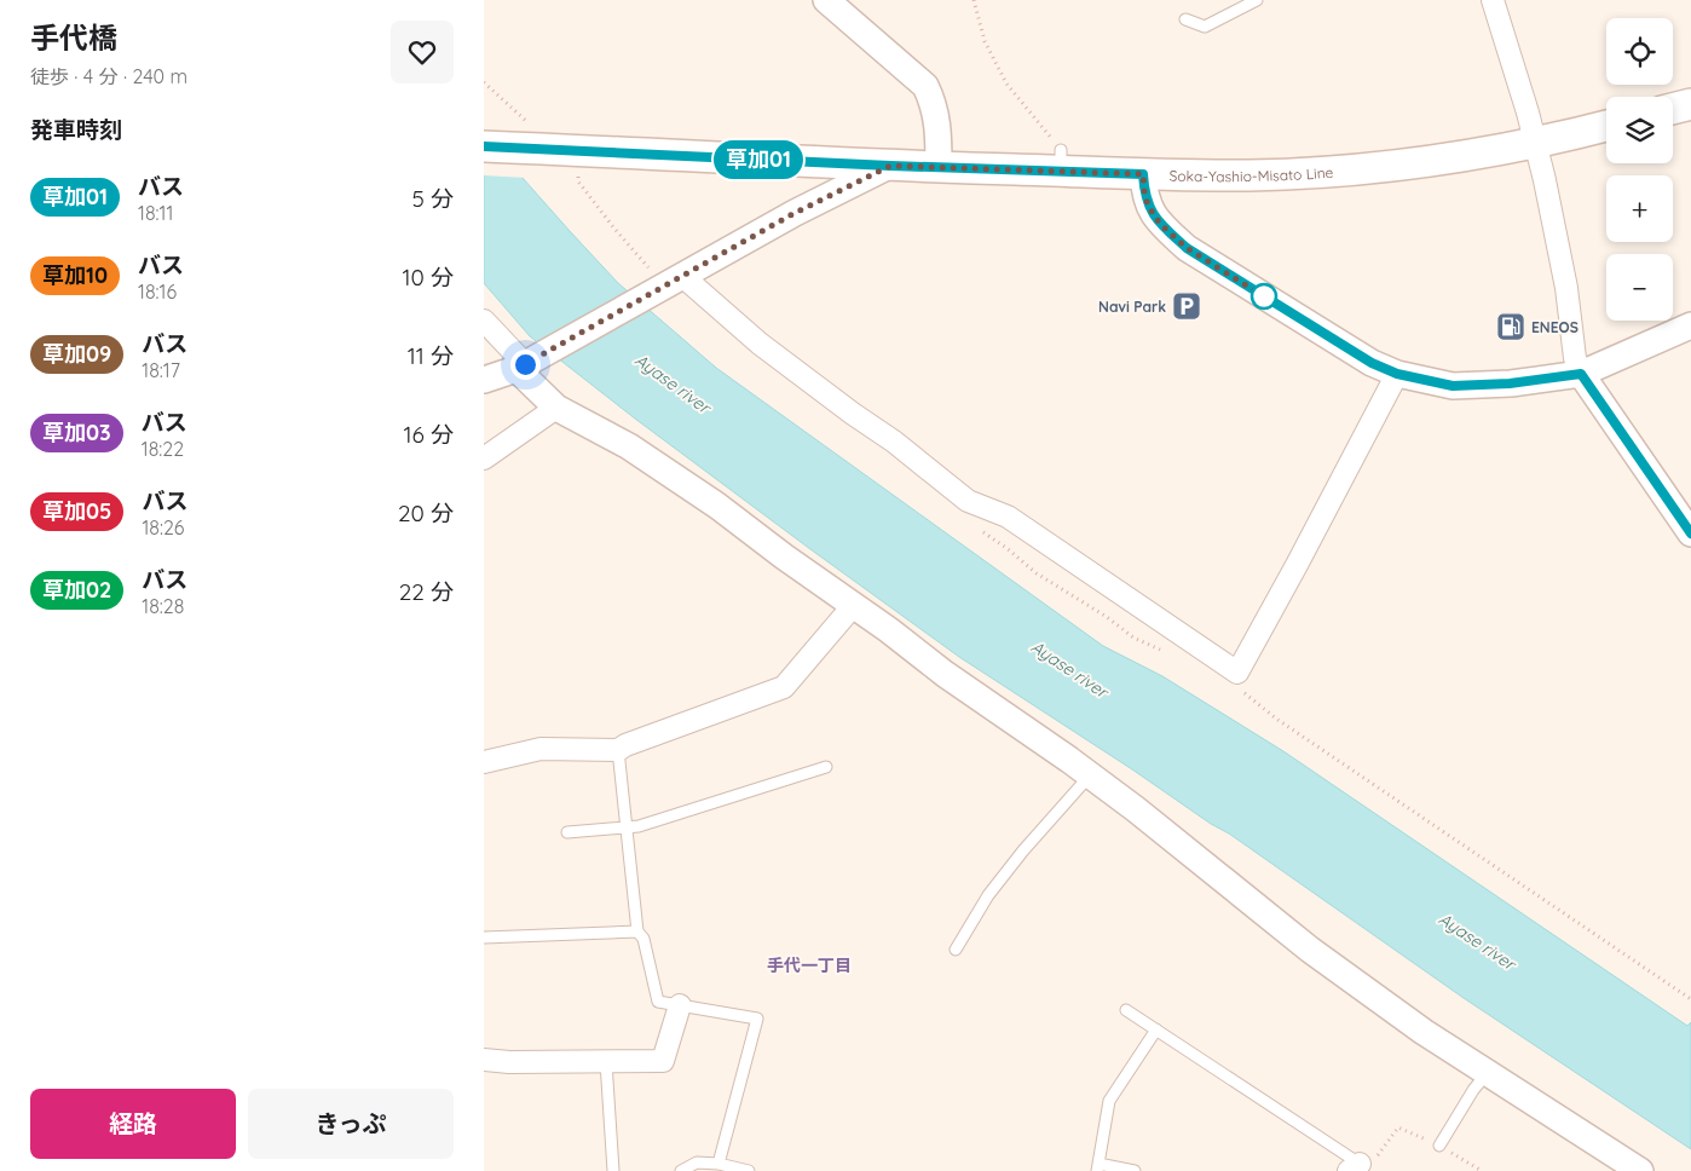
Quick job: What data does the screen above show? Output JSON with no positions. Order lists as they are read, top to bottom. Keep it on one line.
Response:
{"streets":{"main road":["Soka-Yashio-Misato Line"]},"districts":["手代一丁目"],"water":["Ayase river"],"places":{"parking":["Navi Park"],"fuel station":["ENEOS"]},"lines":["bus line 草加01"],"page":{"heading":[["手代橋","徒歩 · 4 分 · 240 m"],"発車時刻"],"on_map":"草加01","map_buttons":["+","−"],"list":[{"mark":"草加01","name":"バス","note":"18:11","value":"5 分"},{"mark":"草加10","name":"バス","note":"18:16","value":"10 分"},{"mark":"草加09","name":"バス","note":"18:17","value":"11 分"},{"mark":"草加03","name":"バス","note":"18:22","value":"16 分"},{"mark":"草加05","name":"バス","note":"18:26","value":"20 分"},{"mark":"草加02","name":"バス","note":"18:28","value":"22 分"}],"buttons":["経路","きっぷ"]}}
